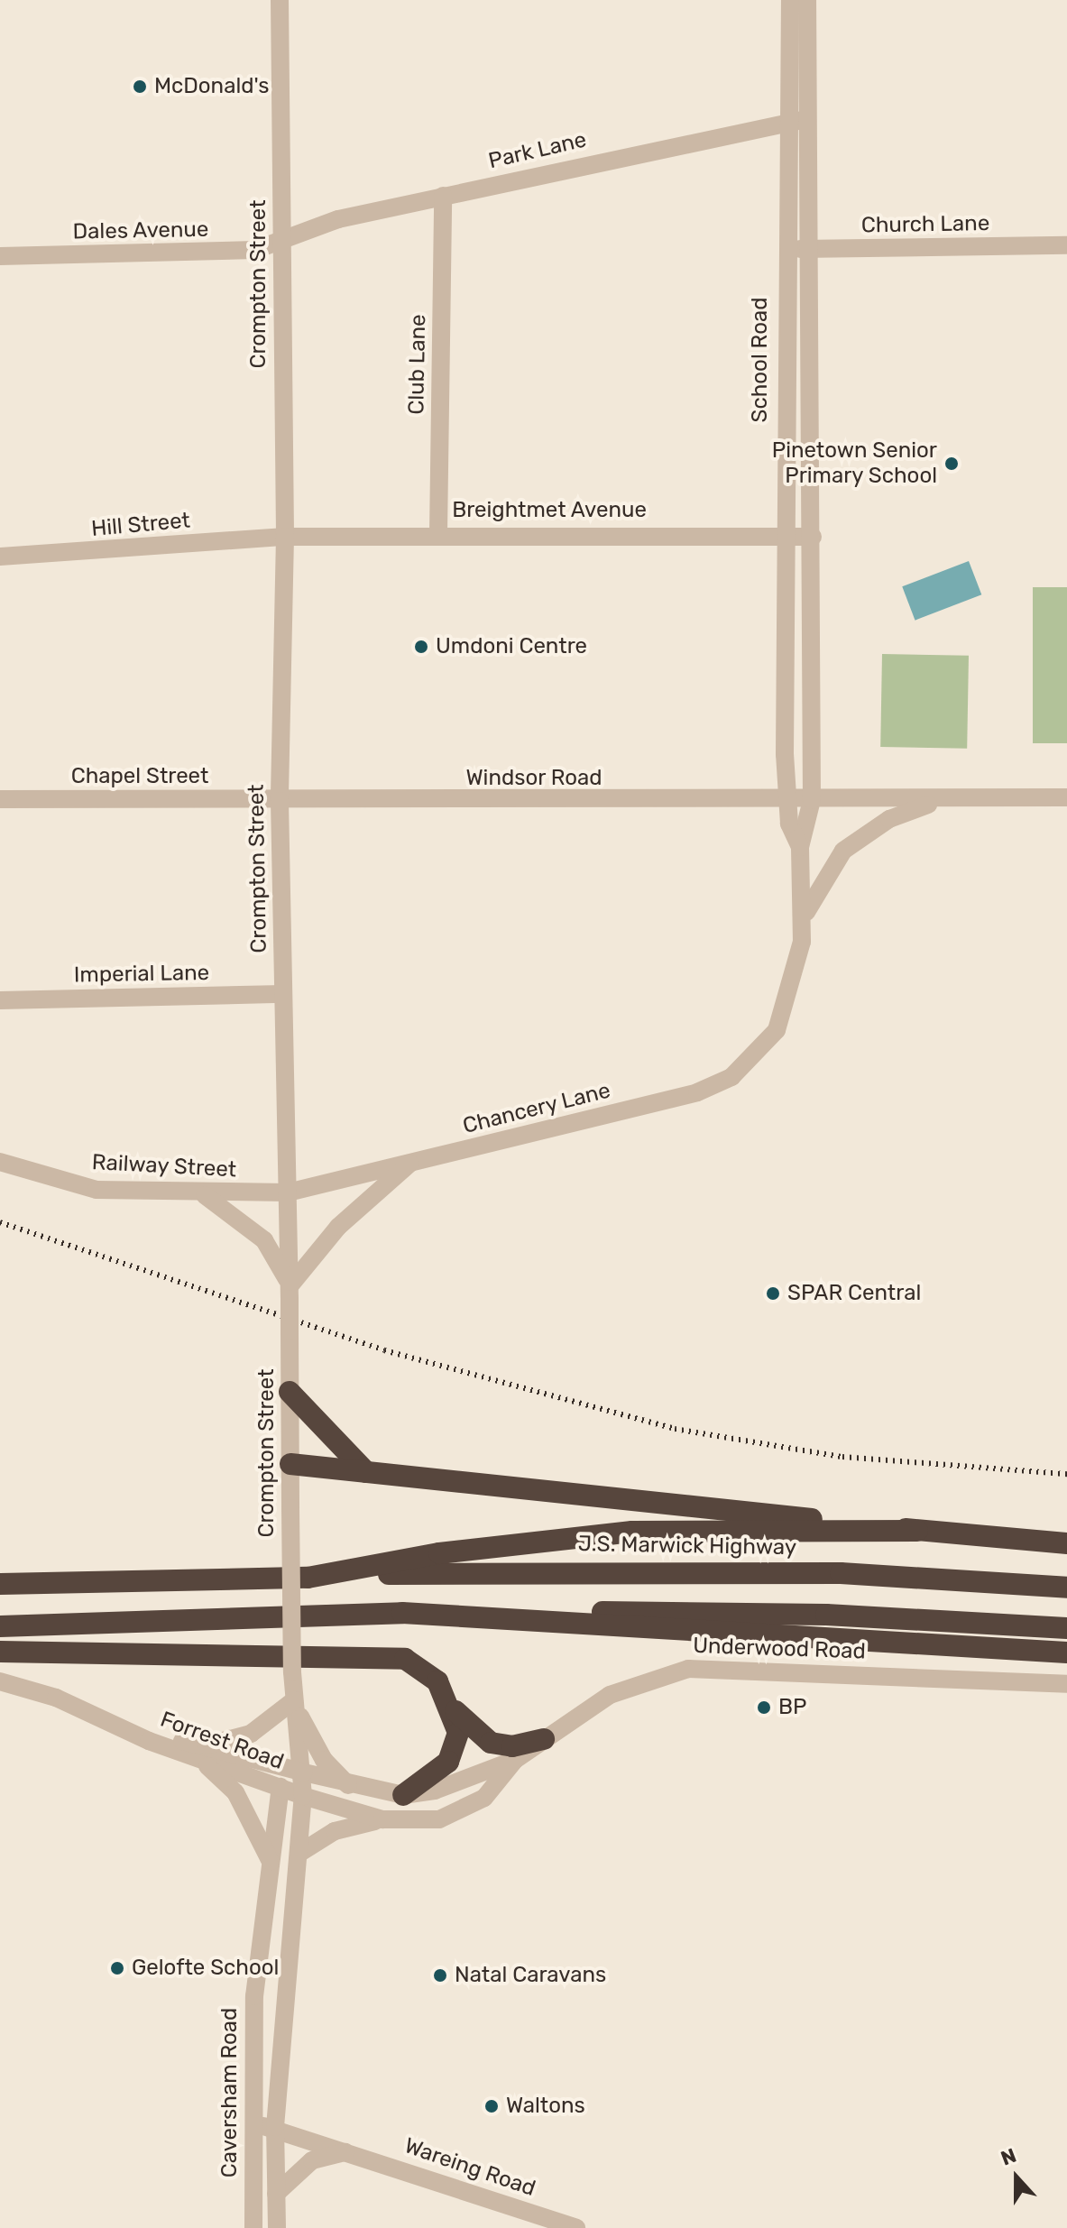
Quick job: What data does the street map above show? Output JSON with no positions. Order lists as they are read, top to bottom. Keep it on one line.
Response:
{"streets":{"highway":["J.S. Marwick Highway"],"street":["Park Lane","Church Lane","Dales Avenue","Crompton Street","School Road","Club Lane","Breightmet Avenue","Hill Street","Chapel Street","Windsor Road","Imperial Lane","Chancery Lane","Railway Street","Underwood Road","Forrest Road","Caversham Road","Wareing Road"]},"crossings":[["Park Lane","Dales Avenue"],["Park Lane","Crompton Street"],["Park Lane","School Road"],["Park Lane","Club Lane"],["Church Lane","School Road"],["Dales Avenue","Crompton Street"],["Crompton Street","Breightmet Avenue"],["Crompton Street","Hill Street"],["Crompton Street","Chapel Street"],["Crompton Street","Windsor Road"],["Crompton Street","Imperial Lane"],["Crompton Street","Chancery Lane"],["Crompton Street","Railway Street"],["Crompton Street","Underwood Road"],["Crompton Street","Forrest Road"],["Crompton Street","Caversham Road"],["School Road","Breightmet Avenue"],["School Road","Windsor Road"],["School Road","Chancery Lane"],["Club Lane","Breightmet Avenue"],["Breightmet Avenue","Hill Street"],["Chapel Street","Windsor Road"],["Chancery Lane","Railway Street"],["Underwood Road","Forrest Road"],["Underwood Road","Caversham Road"],["Forrest Road","Caversham Road"],["Caversham Road","Wareing Road"]],"places":["McDonald's","Pinetown Senior Primary School","Umdoni Centre","SPAR Central","BP","Gelofte School","Natal Caravans","Waltons"],"north":"top"}
